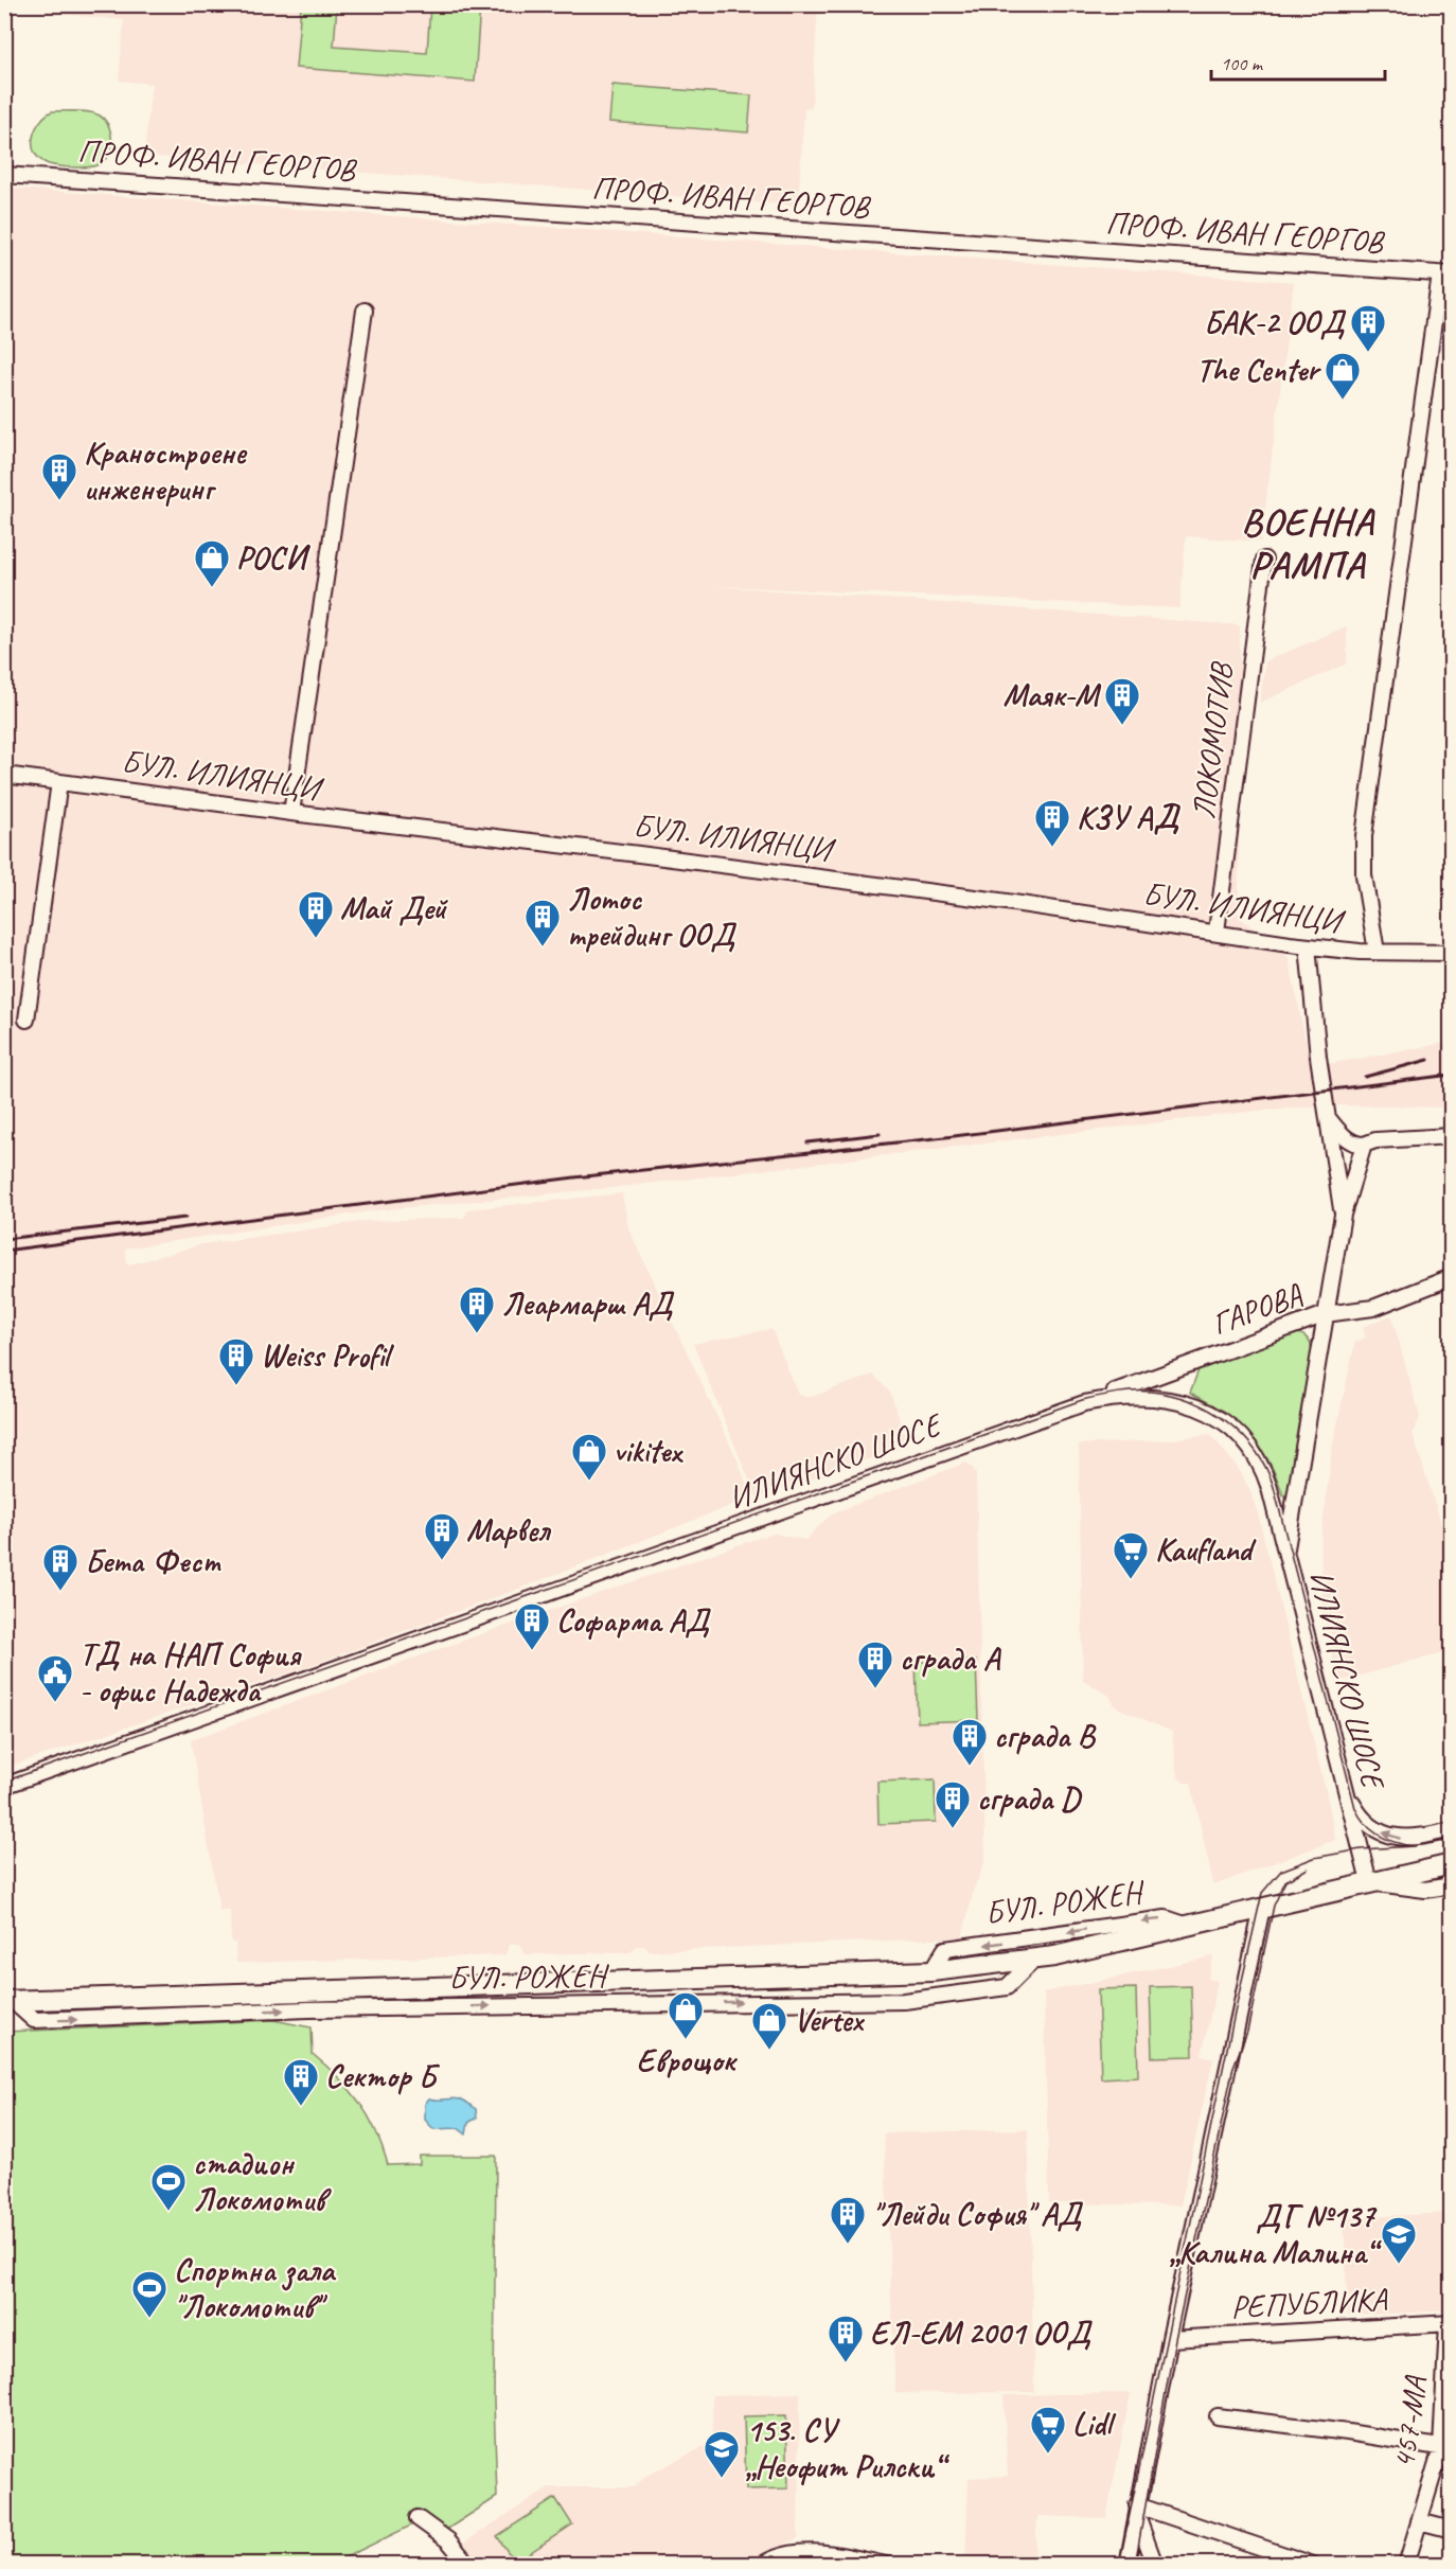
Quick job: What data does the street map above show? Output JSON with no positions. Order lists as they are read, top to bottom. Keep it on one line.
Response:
{"streets":{"main road":["БУЛ. РОЖЕН"],"street":["ПРОФ. ИВАН ГЕОРГОВ","ЛОКОМОТИВ","БУЛ. ИЛИЯНЦИ","ГАРОВА","ИЛИЯНСКО ШОСЕ","РЕПУБЛИКА","457-МА"]},"crossings":[["ЛОКОМОТИВ","БУЛ. ИЛИЯНЦИ"],["ГАРОВА","ИЛИЯНСКО ШОСЕ"],["ИЛИЯНСКО ШОСЕ","БУЛ. РОЖЕН"],["РЕПУБЛИКА","457-МА"]],"districts":["ВОЕННА РАМПА"],"places":{"building":["БАК-2 ООД","Краностроене инженеринг","Маяк-М","КЗУ АД","Май Дей","Лотос трейдинг ООД","Леармарш АД","Weiss Profil","Марвел","Бета Фест","Софарма АД","сграда А","сграда В","сграда D","Сектор Б","\"Лейди София\" АД","ЕЛ-ЕМ 2001 ООД"],"shop":["The Center","РОСИ","vikitex","Еврощок","Vertex"],"supermarket":["Kaufland","Lidl"],"public building":["ТД на НАП София - офис Надежда"],"sports":["стадион Локомотив","Спортна зала \"Локомотив\""],"school or university":["ДГ №137 „Калина Малина“","153. СУ „Неофит Рилски“"]},"scale_bar":"100 m"}
